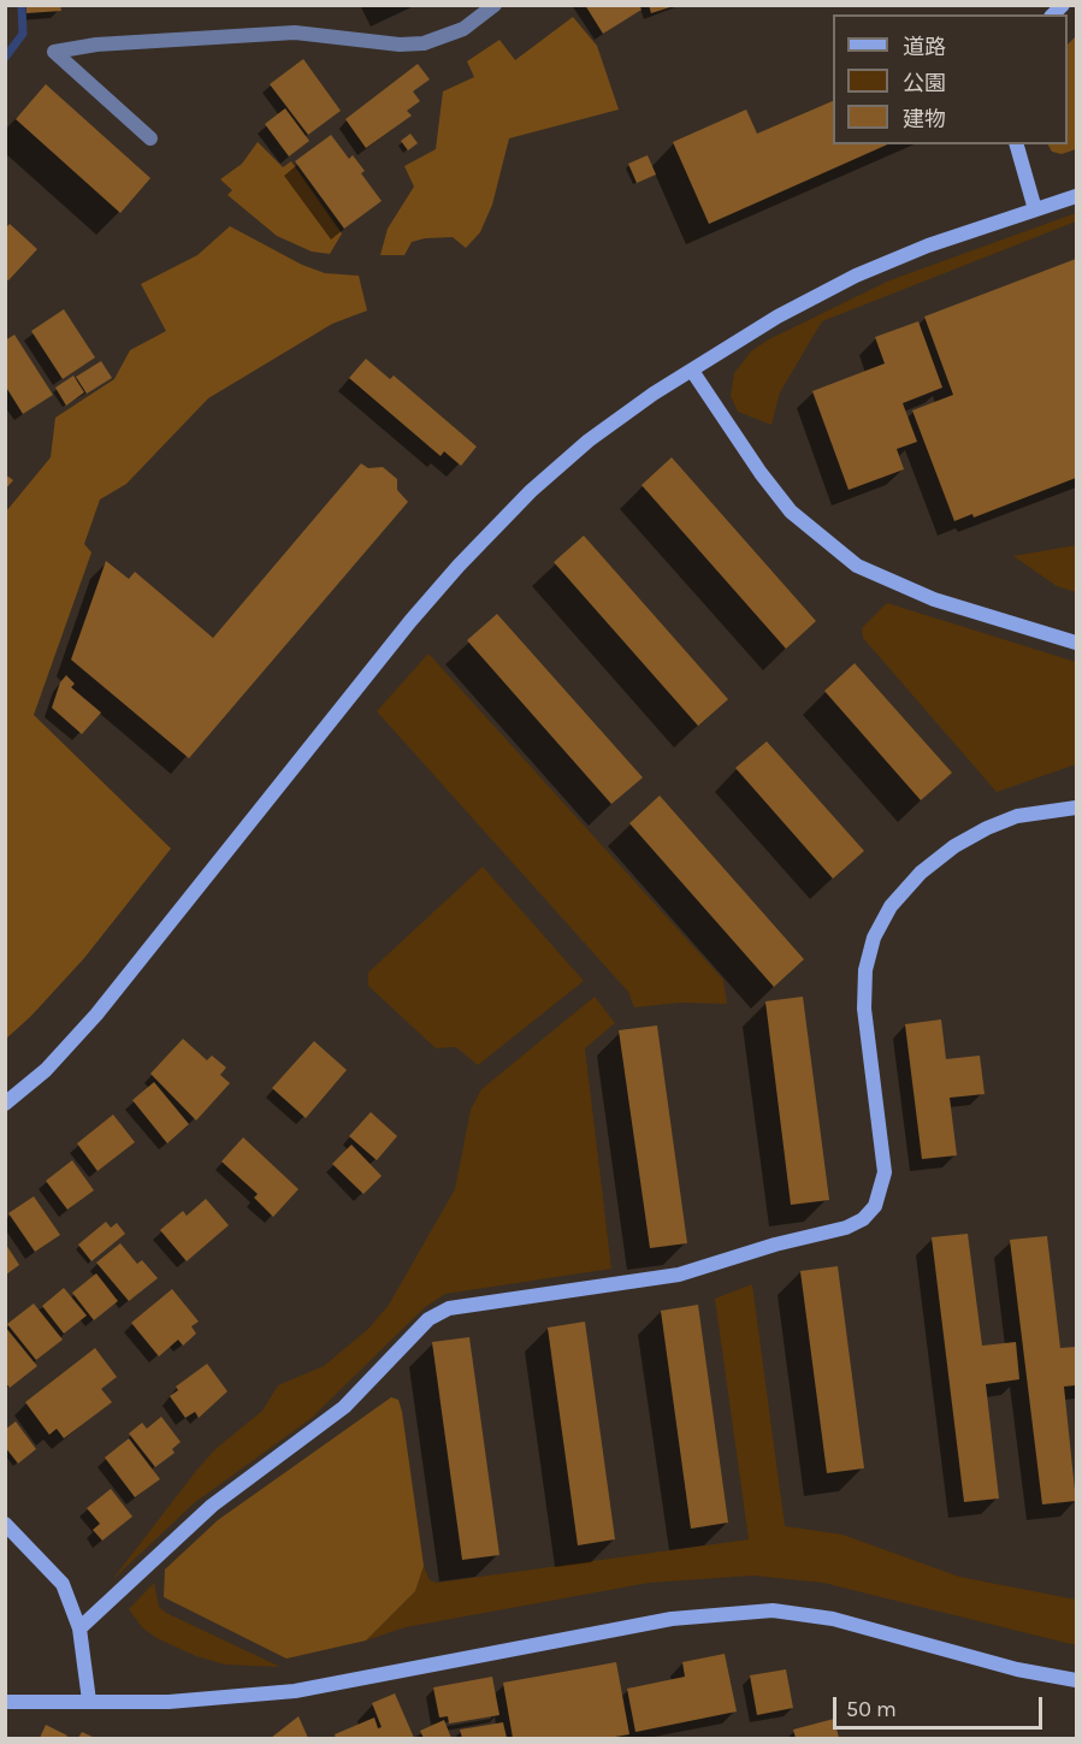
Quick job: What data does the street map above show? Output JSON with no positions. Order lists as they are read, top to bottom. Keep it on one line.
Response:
{"legend":["道路","公園","建物"],"scale_bar":"50 m"}
